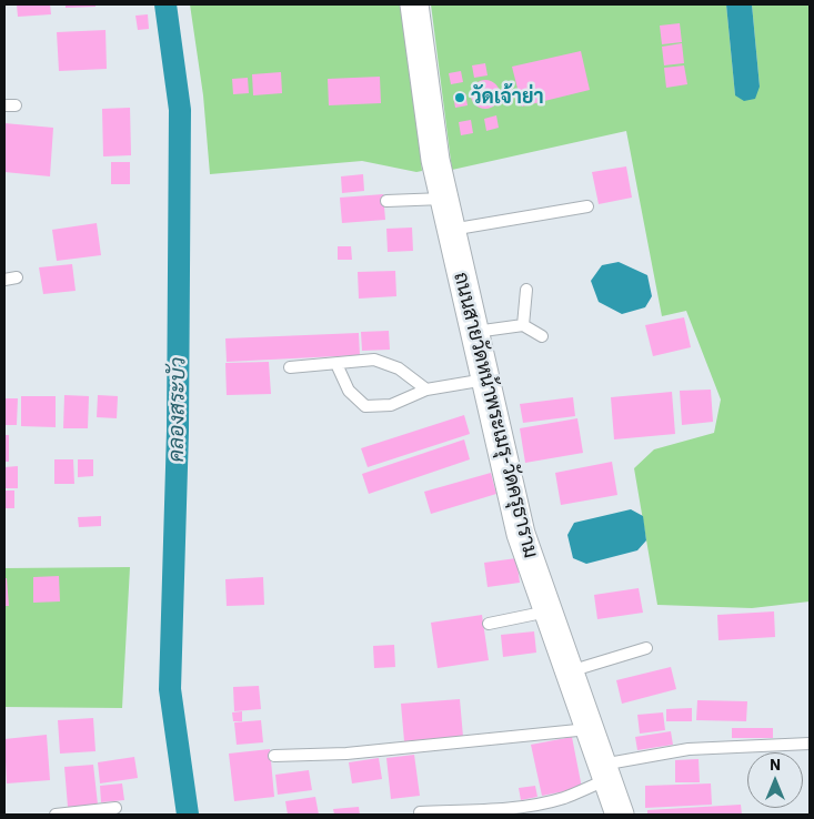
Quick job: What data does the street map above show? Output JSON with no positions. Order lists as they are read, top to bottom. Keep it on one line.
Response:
{"streets":{"street":["ถนนสายวัดหน้าพระเมรุ-วัดครุธาราม"]},"water":["คลองสระบัว"],"places":["วัดเจ้าย่า"],"north":"top"}
